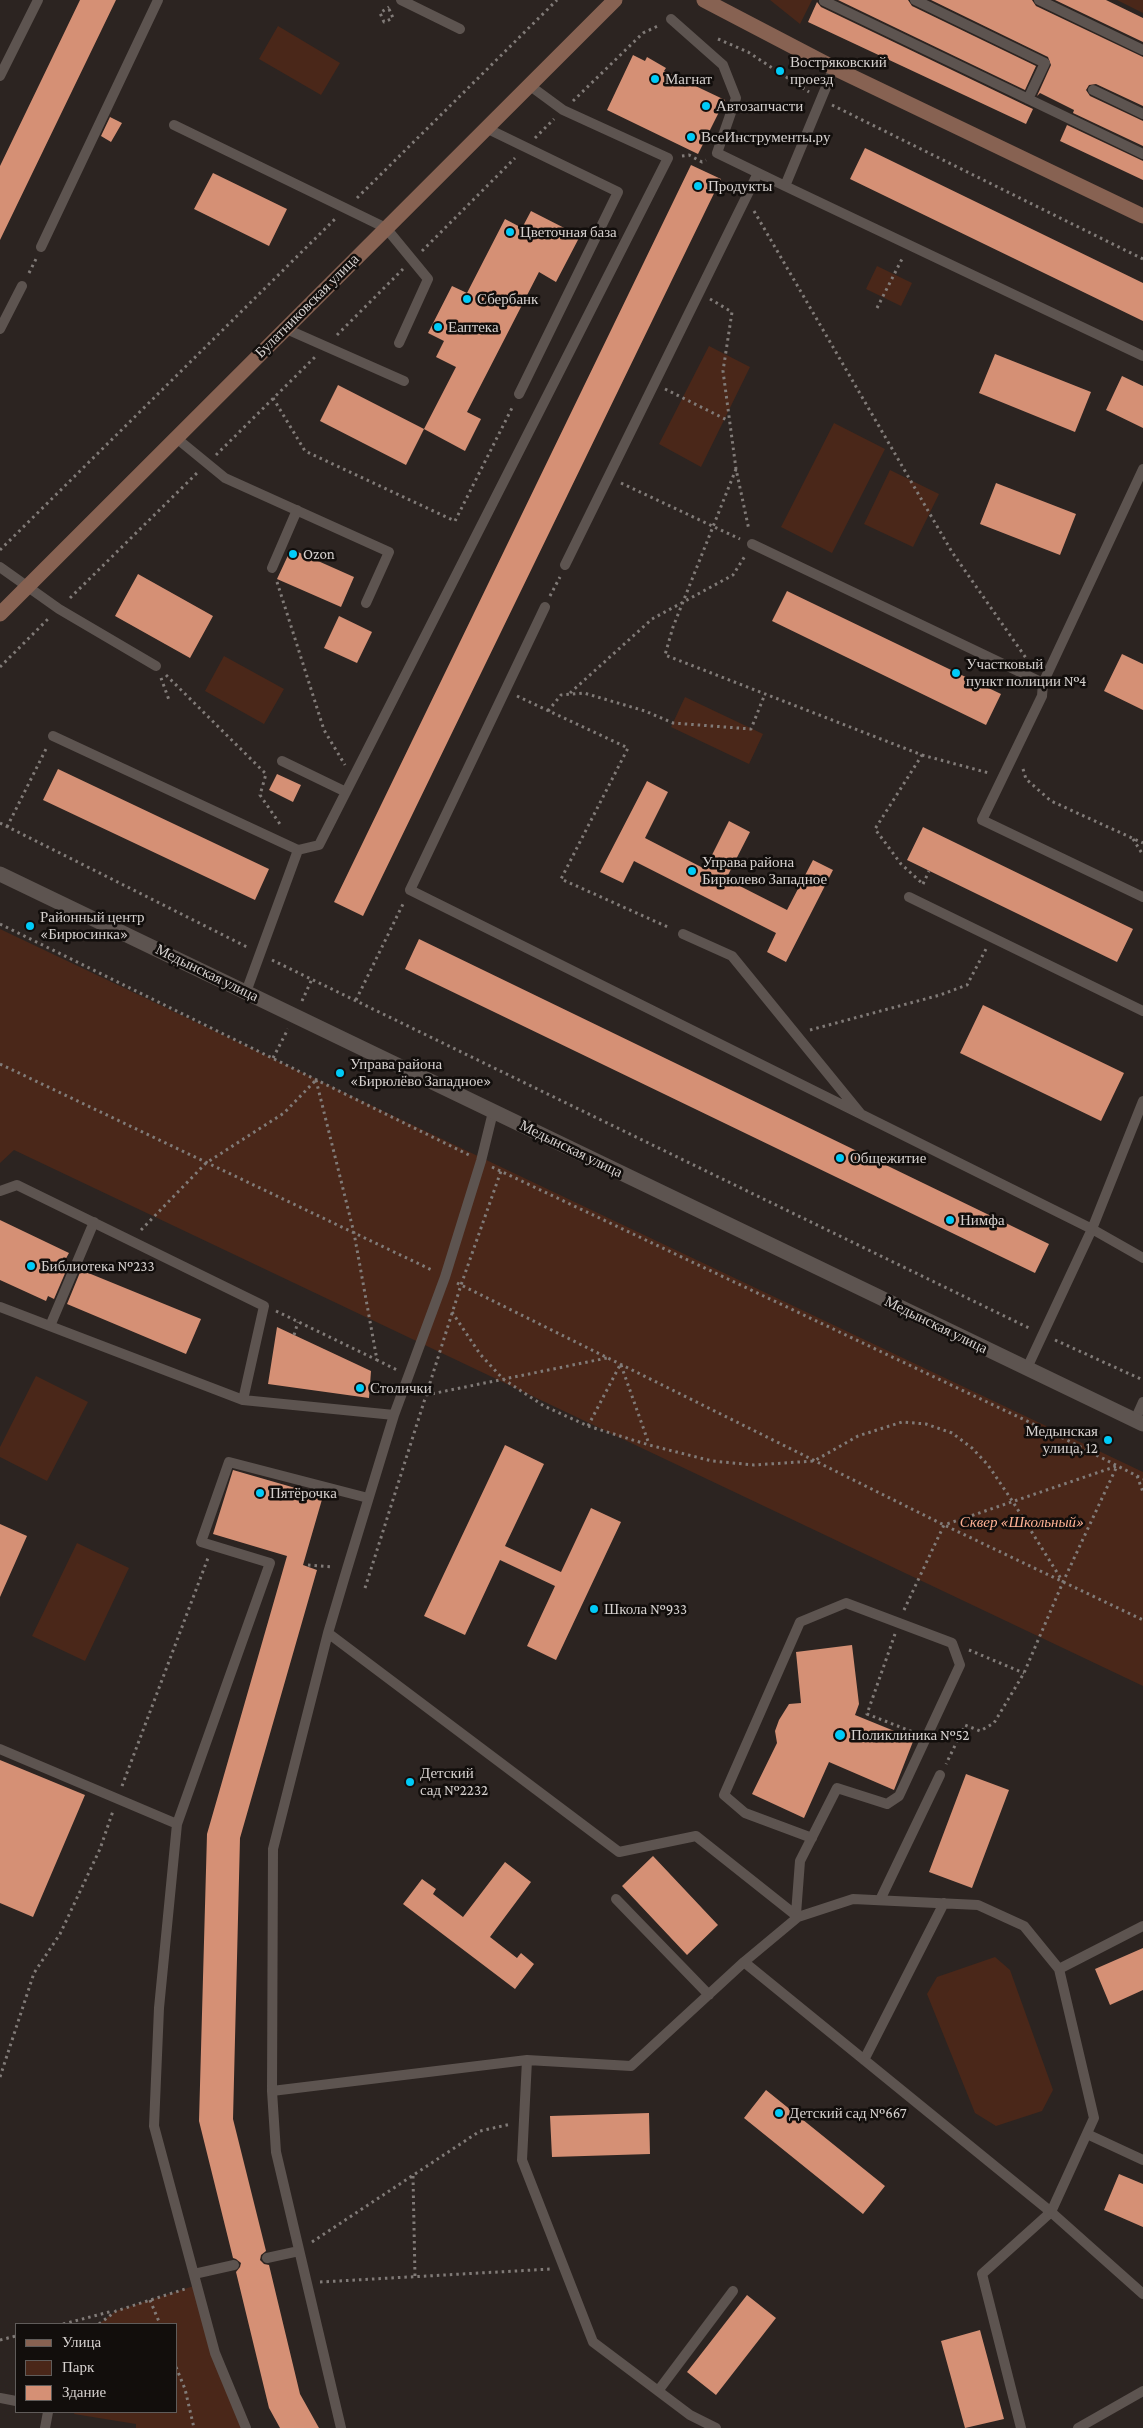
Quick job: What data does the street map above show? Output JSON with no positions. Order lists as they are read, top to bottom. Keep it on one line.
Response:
{"streets":{"street":["Булатниковская улица","Медынская улица"]},"parks":["Сквер «Школьный»"],"places":["Востряковский проезд","Магнат","Автозапчасти","ВсеИнструменты.ру","Продукты","Цветочная база","Сбербанк","Еаптека","Ozon","Участковый пункт полиции №4","Управа района Бирюлево Западное","Районный центр «Бирюсинка»","Управа района «Бирюлёво Западное»","Общежитие","Нимфа","Библиотека №233","Столички","Медынская улица, 12","Пятёрочка","Школа №933","Поликлиника №52","Детский сад №2232","Детский сад №667"],"legend":["Улица","Парк","Здание"]}
